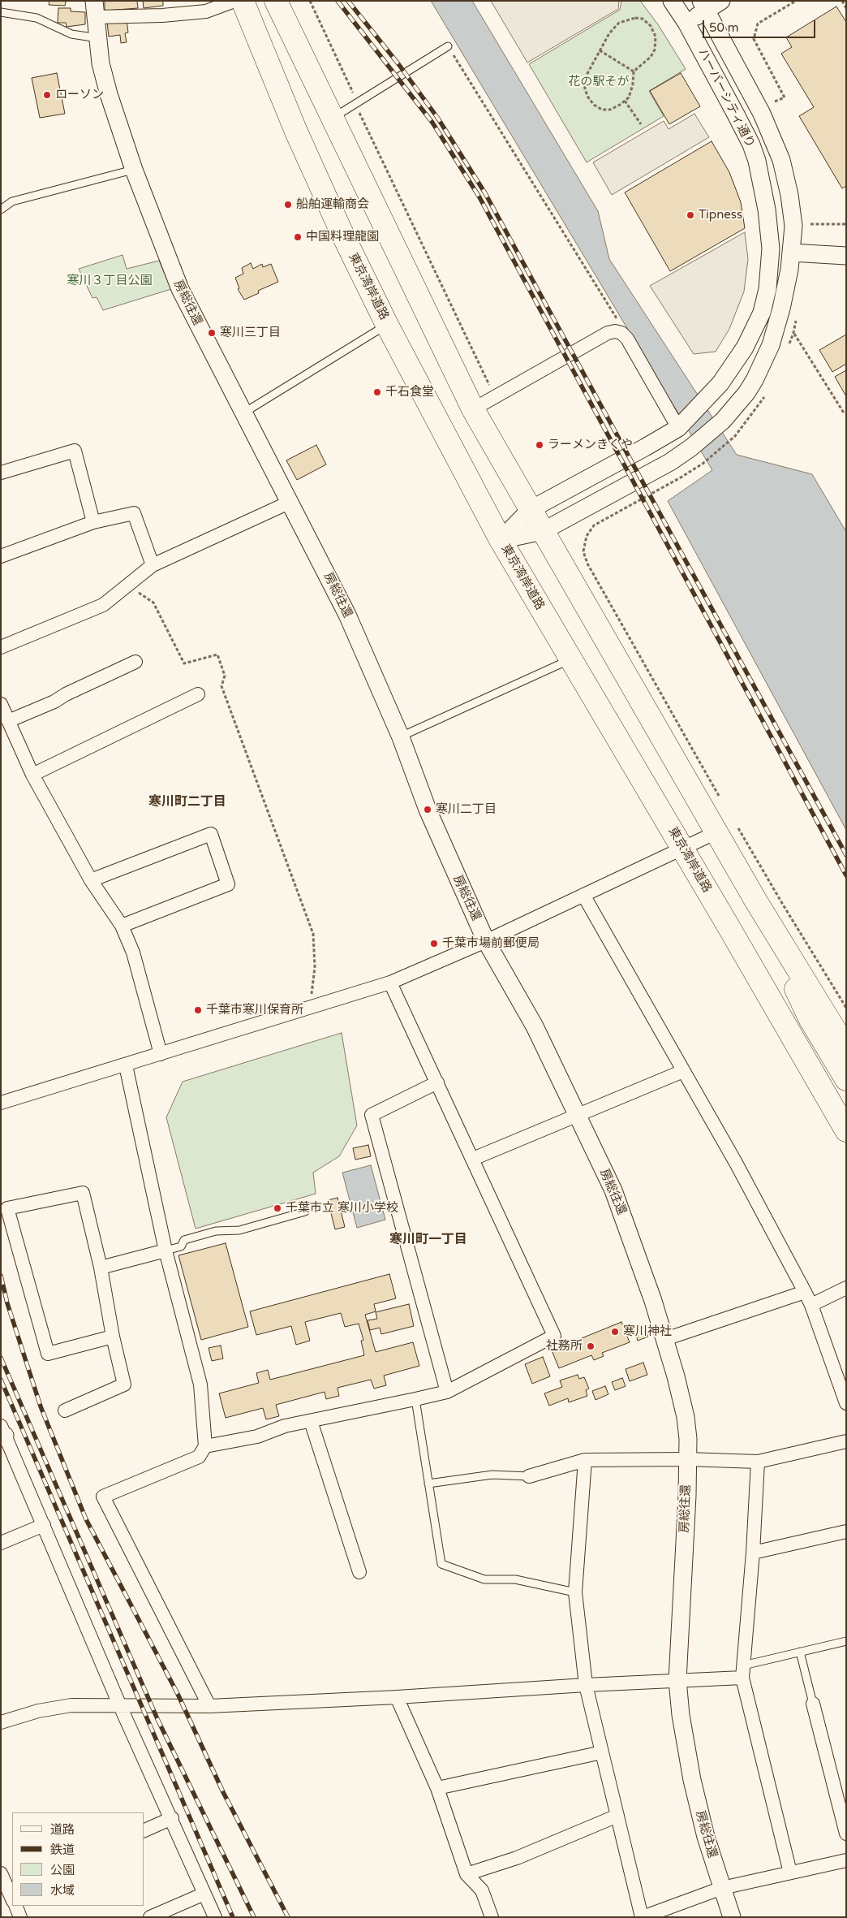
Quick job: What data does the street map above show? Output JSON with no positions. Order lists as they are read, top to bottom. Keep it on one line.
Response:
{"streets":{"highway":["東京湾岸道路"],"street":["ハーバーシティ通り","房総往還"]},"crossings":[["ハーバーシティ通り","東京湾岸道路"]],"districts":["寒川町二丁目","寒川町一丁目"],"parks":["花の駅そが","寒川３丁目公園"],"places":["ローソン","船舶運輸商会","Tipness","中国料理龍園","寒川三丁目","千石食堂","ラーメンきくや","寒川二丁目","千葉市場前郵便局","千葉市寒川保育所","千葉市立 寒川小学校","寒川神社","社務所"],"legend":["道路","鉄道","公園","水域"],"scale_bar":"50 m"}
